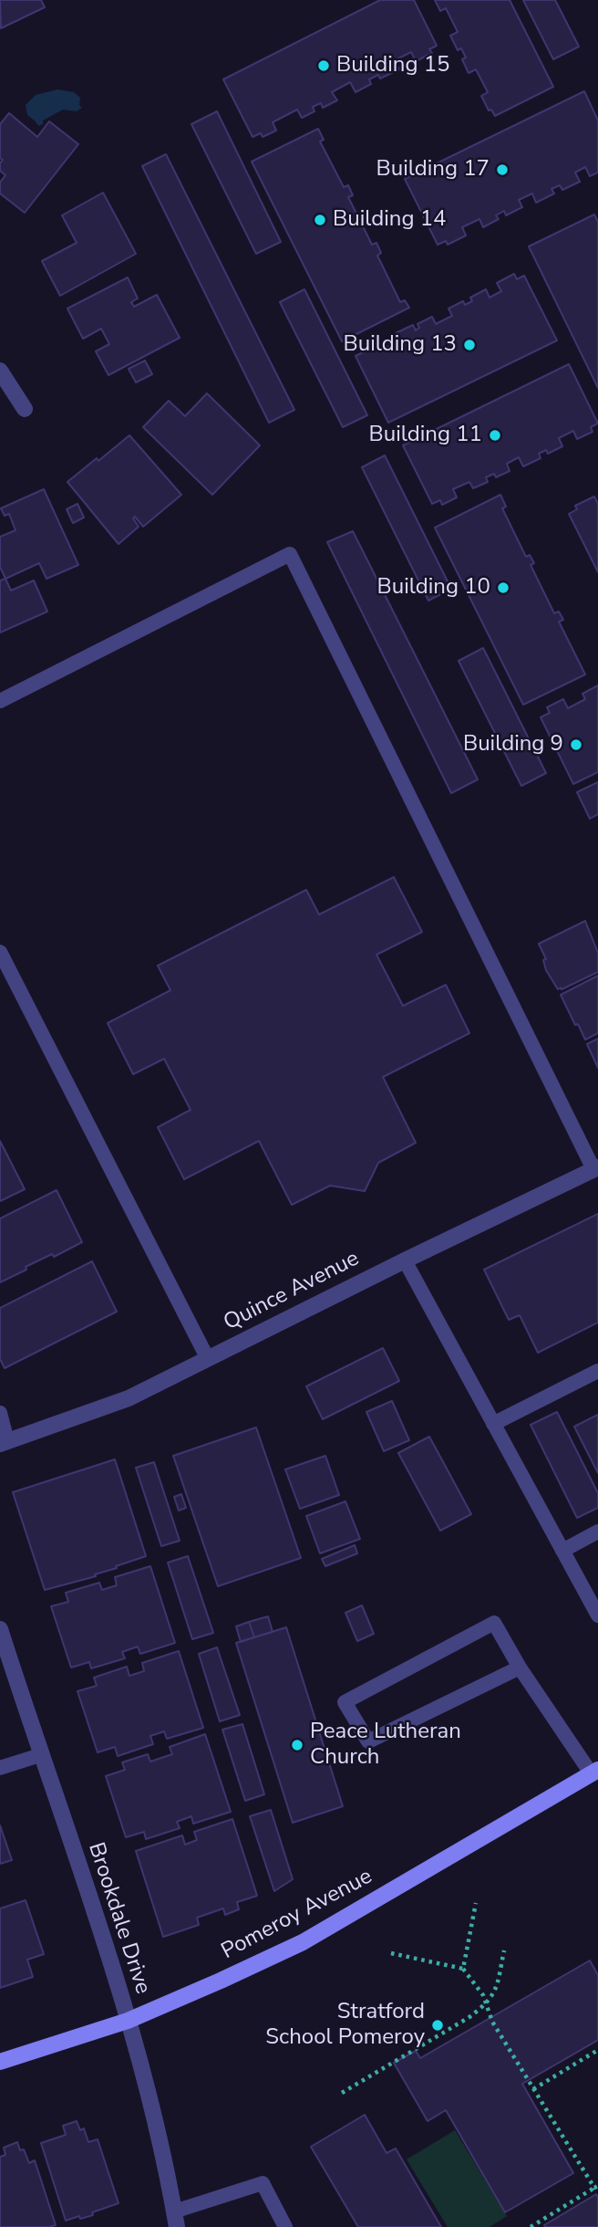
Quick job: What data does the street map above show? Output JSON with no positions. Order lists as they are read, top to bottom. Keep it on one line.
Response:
{"streets":{"street":["Quince Avenue","Pomeroy Avenue","Brookdale Drive"]},"crossings":[["Pomeroy Avenue","Brookdale Drive"]],"places":["Building 15","Building 17","Building 14","Building 13","Building 11","Building 10","Building 9","Peace Lutheran Church","Stratford School Pomeroy"]}
